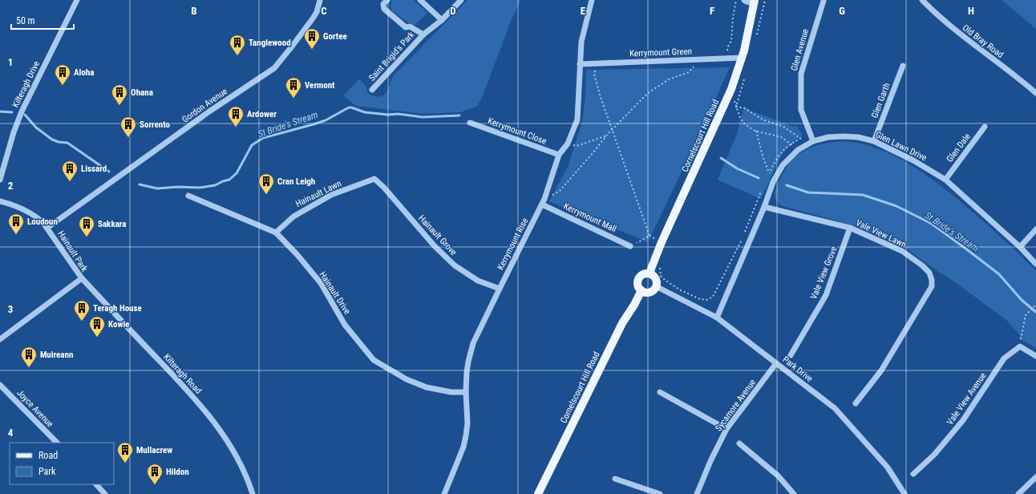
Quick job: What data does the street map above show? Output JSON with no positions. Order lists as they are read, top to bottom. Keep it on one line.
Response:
{"streets":{"main road":["Cornelscourt Hill Road"],"street":["Old Bray Road","Glen Avenue","Kerrymount Green","Saint Brigid's Park","Kilteragh Drive","Glen Garth","Gordon Avenue","Kerrymount Close","Glen Lawn Drive","Glen Dale","Hainault Lawn","Kerrymount Mall","Vale View Lawn","Hainault Grove","Kerrymount Rise","Hainault Park","Vale View Grove","Hainault Drive","Park Drive","Kilteragh Road","Vale View Avenue","Sycamore Avenue","Joyce Avenue"]},"crossings":[["Glen Avenue","Glen Lawn Drive"],["Kerrymount Green","Cornelscourt Hill Road"],["Kerrymount Green","Kerrymount Rise"],["Glen Garth","Glen Lawn Drive"],["Gordon Avenue","Hainault Park"],["Kerrymount Close","Kerrymount Rise"],["Cornelscourt Hill Road","Park Drive"],["Glen Lawn Drive","Glen Dale"],["Glen Lawn Drive","Vale View Lawn"],["Glen Lawn Drive","Park Drive"],["Hainault Lawn","Hainault Grove"],["Hainault Lawn","Hainault Drive"],["Kerrymount Mall","Kerrymount Rise"],["Vale View Lawn","Vale View Grove"],["Hainault Grove","Kerrymount Rise"],["Kerrymount Rise","Hainault Drive"],["Hainault Park","Kilteragh Road"],["Park Drive","Sycamore Avenue"]],"water":["St Bride's Stream"],"places":{"building":["Gortee","Tanglewood","Aloha","Vermont","Ohana","Ardower","Sorrento","Lissard","Cran Leigh","Loudoun","Sakkara","Teragh House","Kowie","Muireann","Mullacrew","Hildon"]},"legend":["Road","Park"],"scale_bar":"50 m","grid":{"columns":["B","C","D","E","F","G","H"],"rows":["1","2","3","4"]}}
